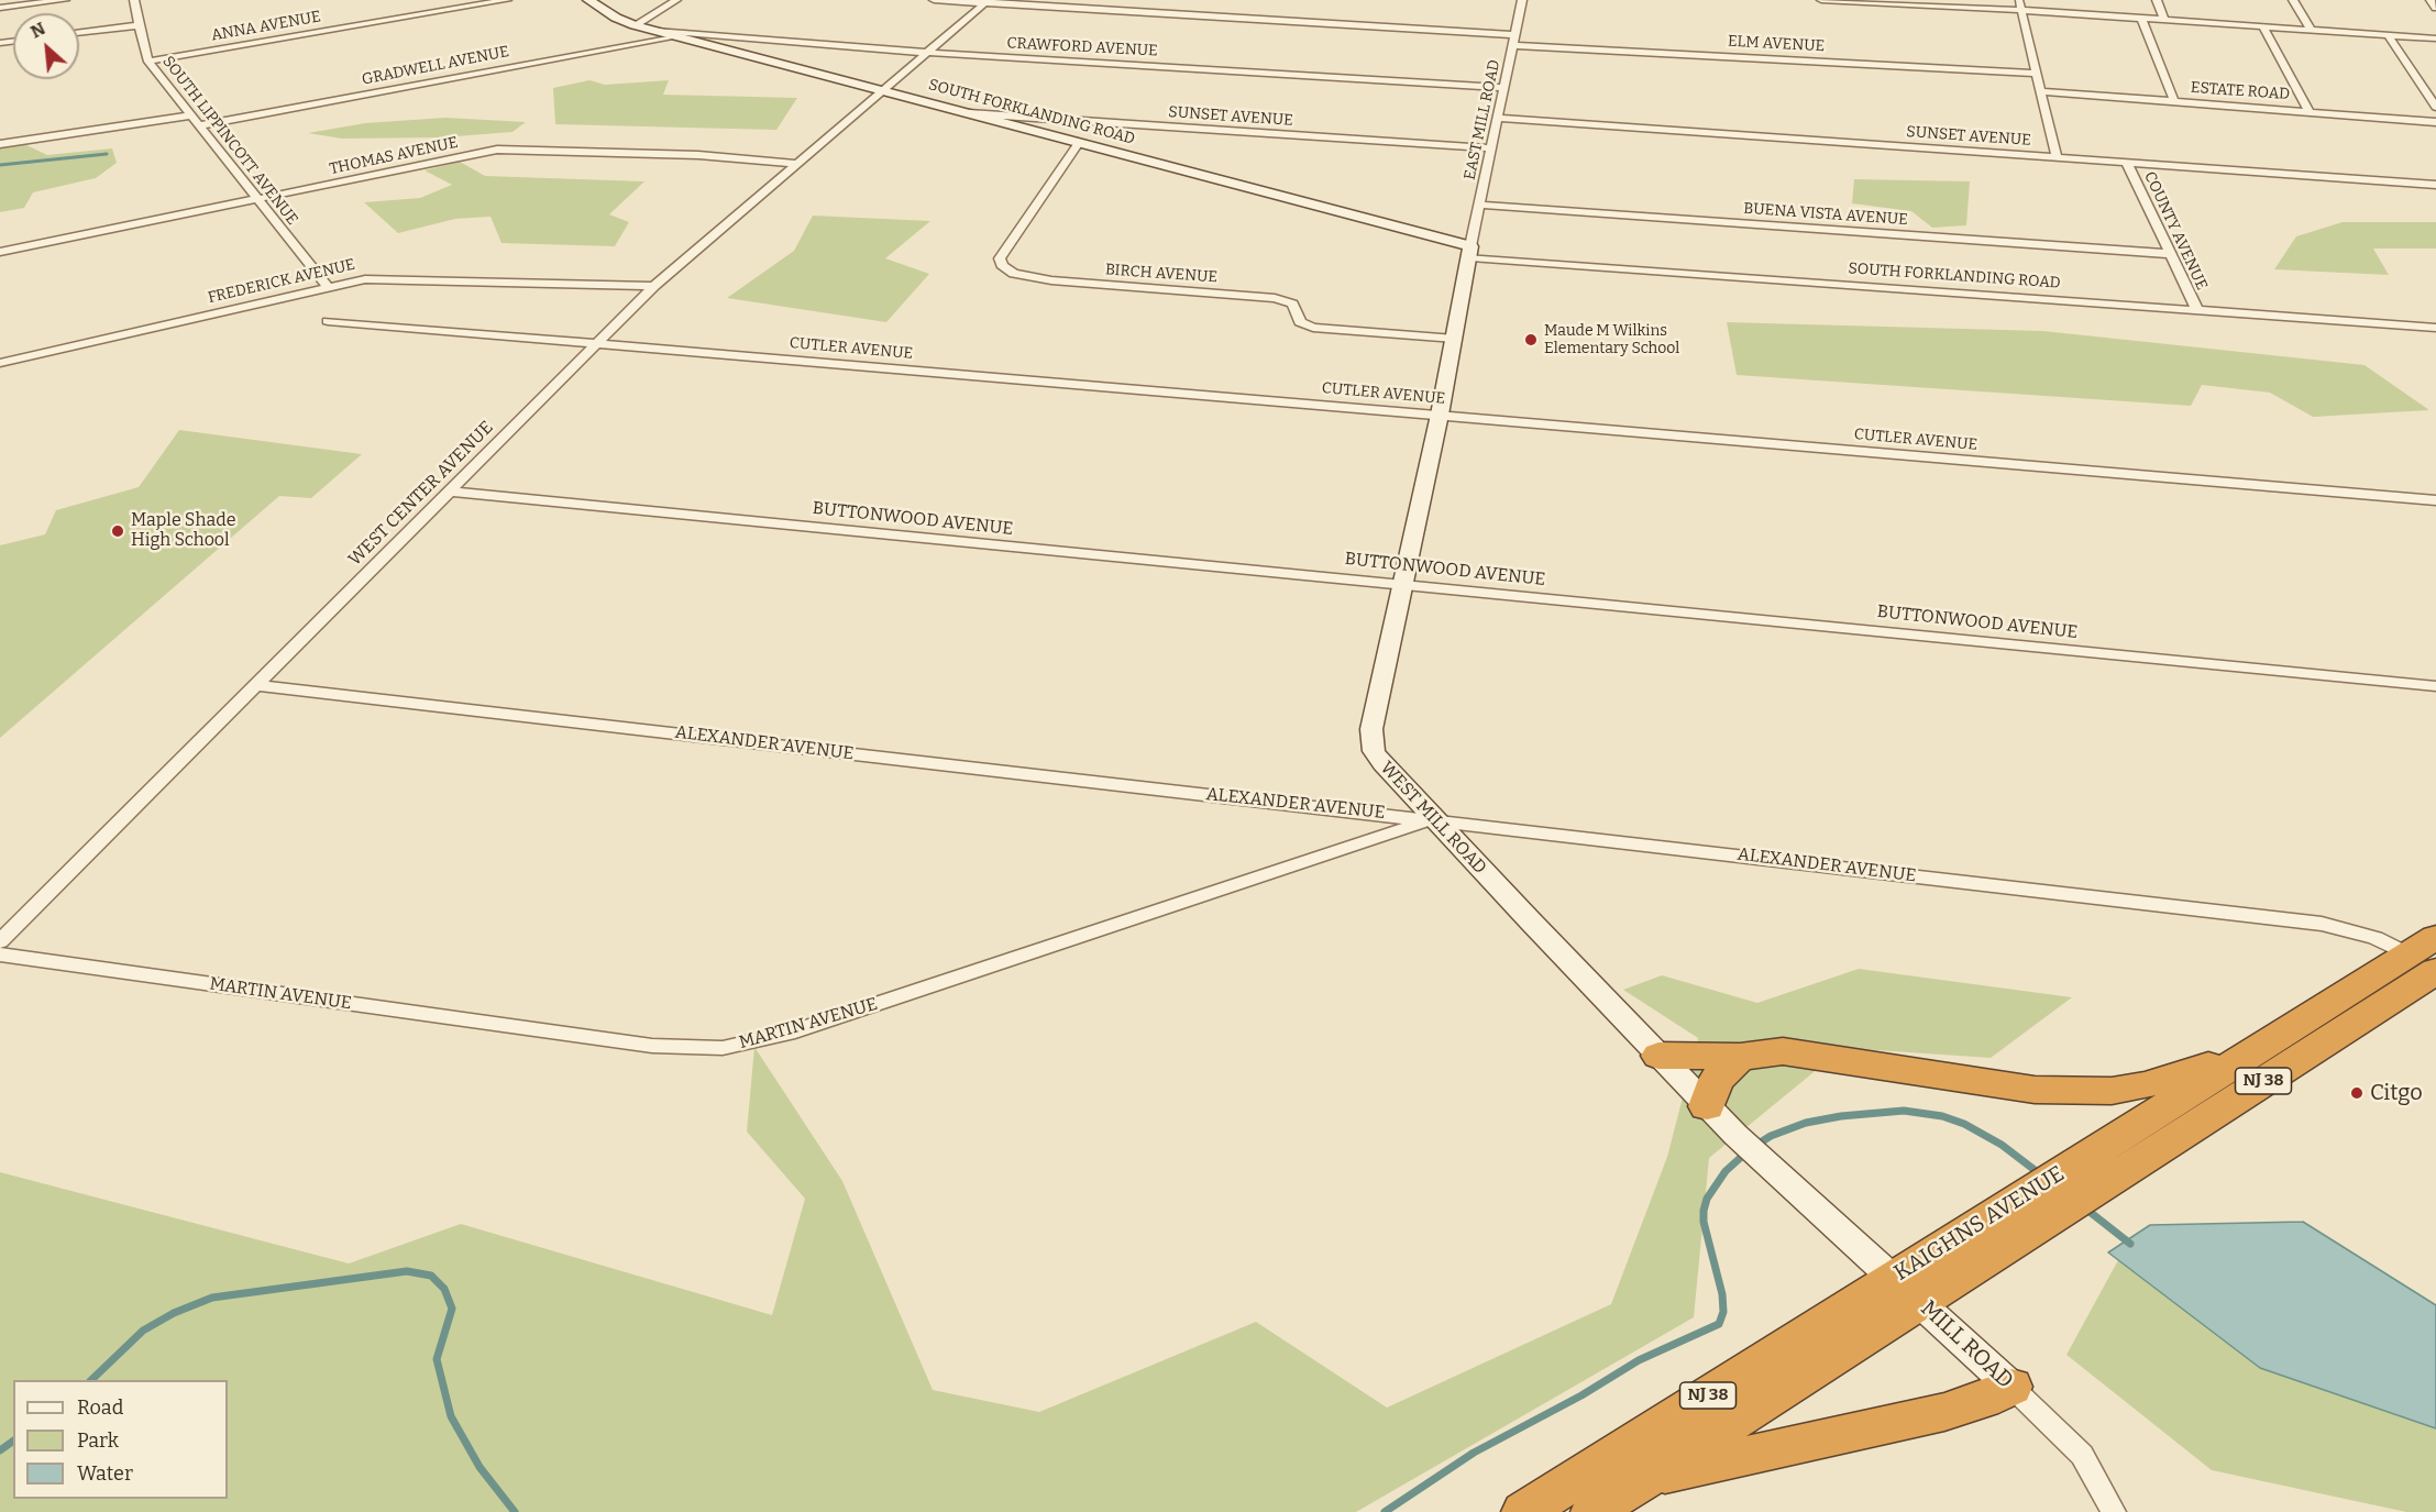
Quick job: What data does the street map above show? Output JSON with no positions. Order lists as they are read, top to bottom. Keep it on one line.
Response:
{"streets":{"highway":["NJ 38","KAIGHNS AVENUE"],"street":["ANNA AVENUE","ELM AVENUE","CRAWFORD AVENUE","GRADWELL AVENUE","ESTATE ROAD","SOUTH FORKLANDING ROAD","SUNSET AVENUE","EAST MILL ROAD","SOUTH LIPPINCOTT AVENUE","THOMAS AVENUE","BUENA VISTA AVENUE","COUNTY AVENUE","BIRCH AVENUE","FREDERICK AVENUE","CUTLER AVENUE","WEST CENTER AVENUE","BUTTONWOOD AVENUE","ALEXANDER AVENUE","WEST MILL ROAD","MARTIN AVENUE","MILL ROAD"]},"crossings":[["ANNA AVENUE","SOUTH LIPPINCOTT AVENUE"],["ELM AVENUE","EAST MILL ROAD"],["ELM AVENUE","WEST CENTER AVENUE"],["CRAWFORD AVENUE","SOUTH FORKLANDING ROAD"],["CRAWFORD AVENUE","EAST MILL ROAD"],["CRAWFORD AVENUE","WEST CENTER AVENUE"],["GRADWELL AVENUE","SOUTH FORKLANDING ROAD"],["GRADWELL AVENUE","SOUTH LIPPINCOTT AVENUE"],["SOUTH FORKLANDING ROAD","SUNSET AVENUE"],["SOUTH FORKLANDING ROAD","EAST MILL ROAD"],["SOUTH FORKLANDING ROAD","COUNTY AVENUE"],["SOUTH FORKLANDING ROAD","BIRCH AVENUE"],["SOUTH FORKLANDING ROAD","WEST CENTER AVENUE"],["SOUTH FORKLANDING ROAD","WEST MILL ROAD"],["SUNSET AVENUE","EAST MILL ROAD"],["SUNSET AVENUE","COUNTY AVENUE"],["EAST MILL ROAD","BUENA VISTA AVENUE"],["EAST MILL ROAD","WEST MILL ROAD"],["SOUTH LIPPINCOTT AVENUE","THOMAS AVENUE"],["SOUTH LIPPINCOTT AVENUE","FREDERICK AVENUE"],["THOMAS AVENUE","WEST CENTER AVENUE"],["BUENA VISTA AVENUE","COUNTY AVENUE"],["BIRCH AVENUE","WEST MILL ROAD"],["FREDERICK AVENUE","WEST CENTER AVENUE"],["CUTLER AVENUE","WEST CENTER AVENUE"],["CUTLER AVENUE","WEST MILL ROAD"],["WEST CENTER AVENUE","BUTTONWOOD AVENUE"],["WEST CENTER AVENUE","ALEXANDER AVENUE"],["BUTTONWOOD AVENUE","WEST MILL ROAD"],["ALEXANDER AVENUE","WEST MILL ROAD"],["ALEXANDER AVENUE","MARTIN AVENUE"],["ALEXANDER AVENUE","KAIGHNS AVENUE"],["WEST MILL ROAD","MARTIN AVENUE"],["WEST MILL ROAD","MILL ROAD"],["KAIGHNS AVENUE","MILL ROAD"]],"places":["Maude M Wilkins Elementary School","Maple Shade High School","Citgo"],"legend":["Road","Park","Water"],"north":"top left"}
